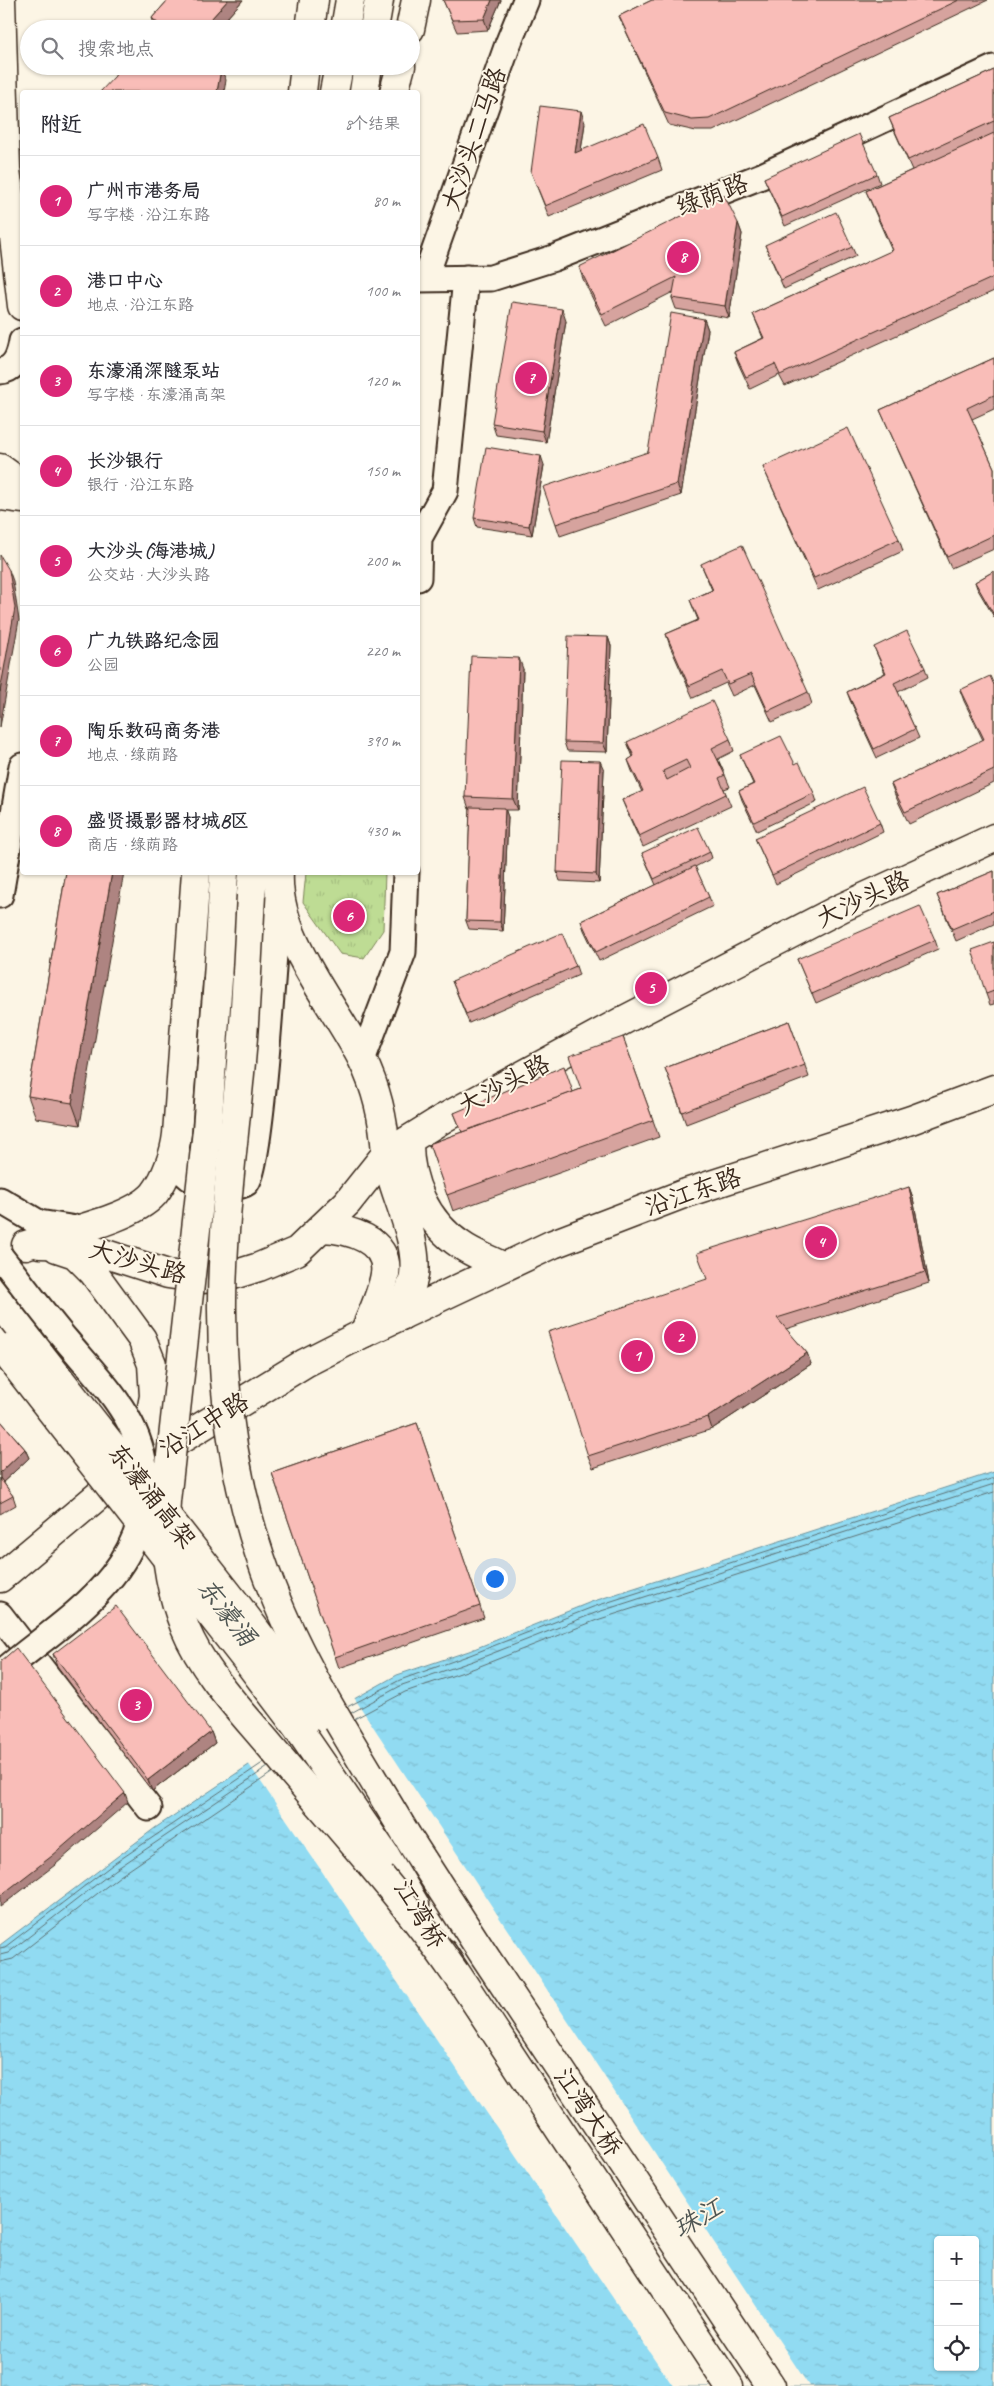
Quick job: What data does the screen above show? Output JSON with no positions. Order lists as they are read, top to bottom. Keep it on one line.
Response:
{"streets":{"main road":["大沙头路","沿江东路","沿江中路","东濠涌高架","江湾桥","江湾大桥"],"street":["大沙头二马路","绿荫路"]},"crossings":[["大沙头二马路","绿荫路"],["沿江东路","沿江中路"],["东濠涌高架","江湾大桥"],["江湾桥","江湾大桥"]],"water":["东濠涌","珠江"],"page":{"search":"搜索地点","heading":["附近","8个结果"],"list":[{"mark":"1","name":"广州市港务局","note":"写字楼 · 沿江东路","value":"80 m"},{"mark":"2","name":"港口中心","note":"地点 · 沿江东路","value":"100 m"},{"mark":"3","name":"东濠涌深隧泵站","note":"写字楼 · 东濠涌高架","value":"120 m"},{"mark":"4","name":"长沙银行","note":"银行 · 沿江东路","value":"150 m"},{"mark":"5","name":"大沙头(海港城)","note":"公交站 · 大沙头路","value":"200 m"},{"mark":"6","name":"广九铁路纪念园","note":"公园","value":"220 m"},{"mark":"7","name":"陶乐数码商务港","note":"地点 · 绿荫路","value":"390 m"},{"mark":"8","name":"盛贤摄影器材城B区","note":"商店 · 绿荫路","value":"430 m"}],"pins":["8","7","6","5","4","2","1","3"],"map_buttons":["+","−"]}}
